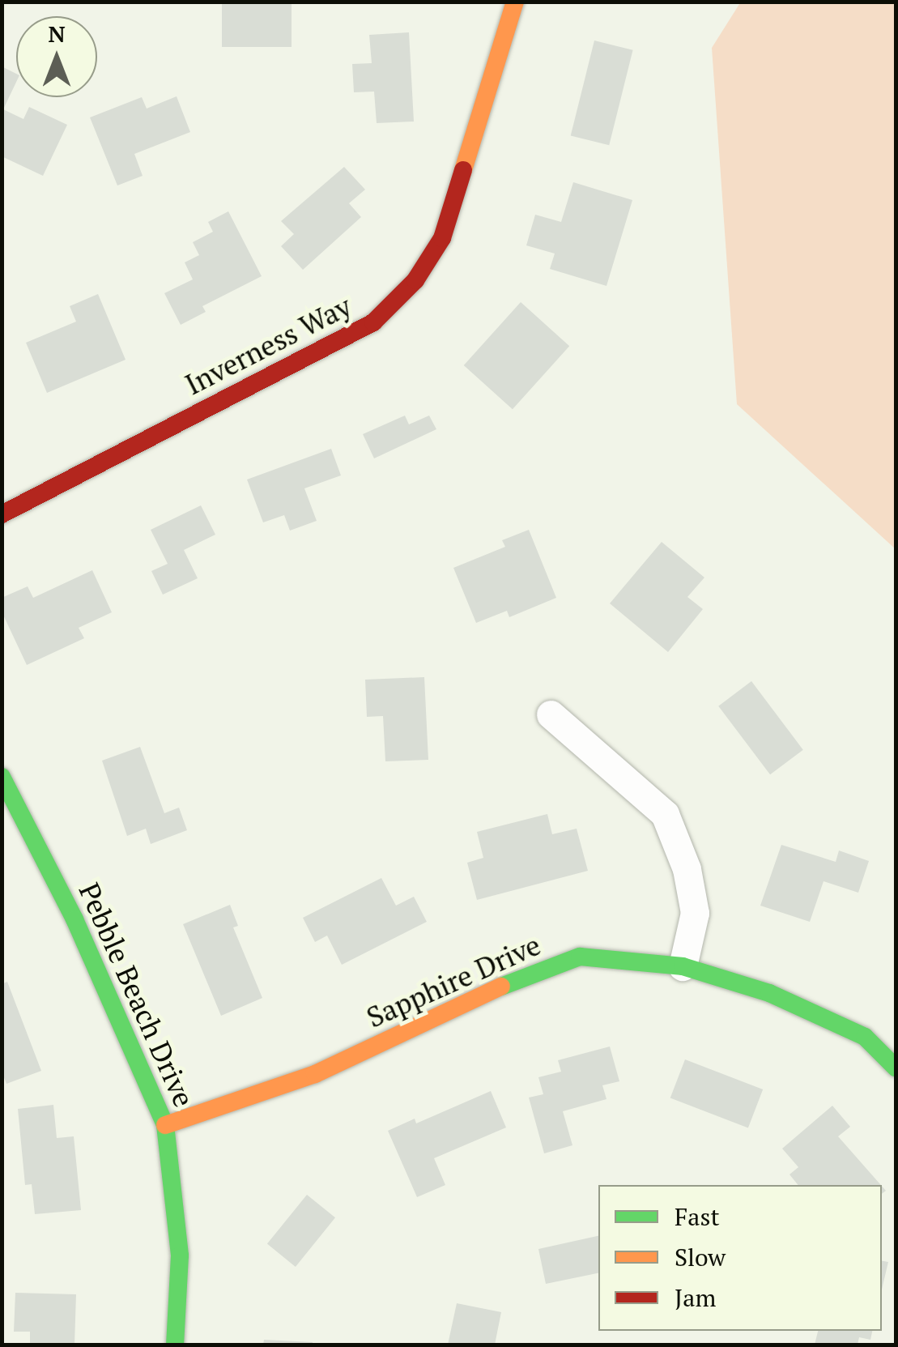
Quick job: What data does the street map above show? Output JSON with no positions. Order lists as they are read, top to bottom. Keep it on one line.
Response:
{"streets":{"street":["Inverness Way","Sapphire Drive","Pebble Beach Drive"]},"crossings":[["Sapphire Drive","Pebble Beach Drive"]],"legend":["Fast","Slow","Jam"],"north":"top"}
